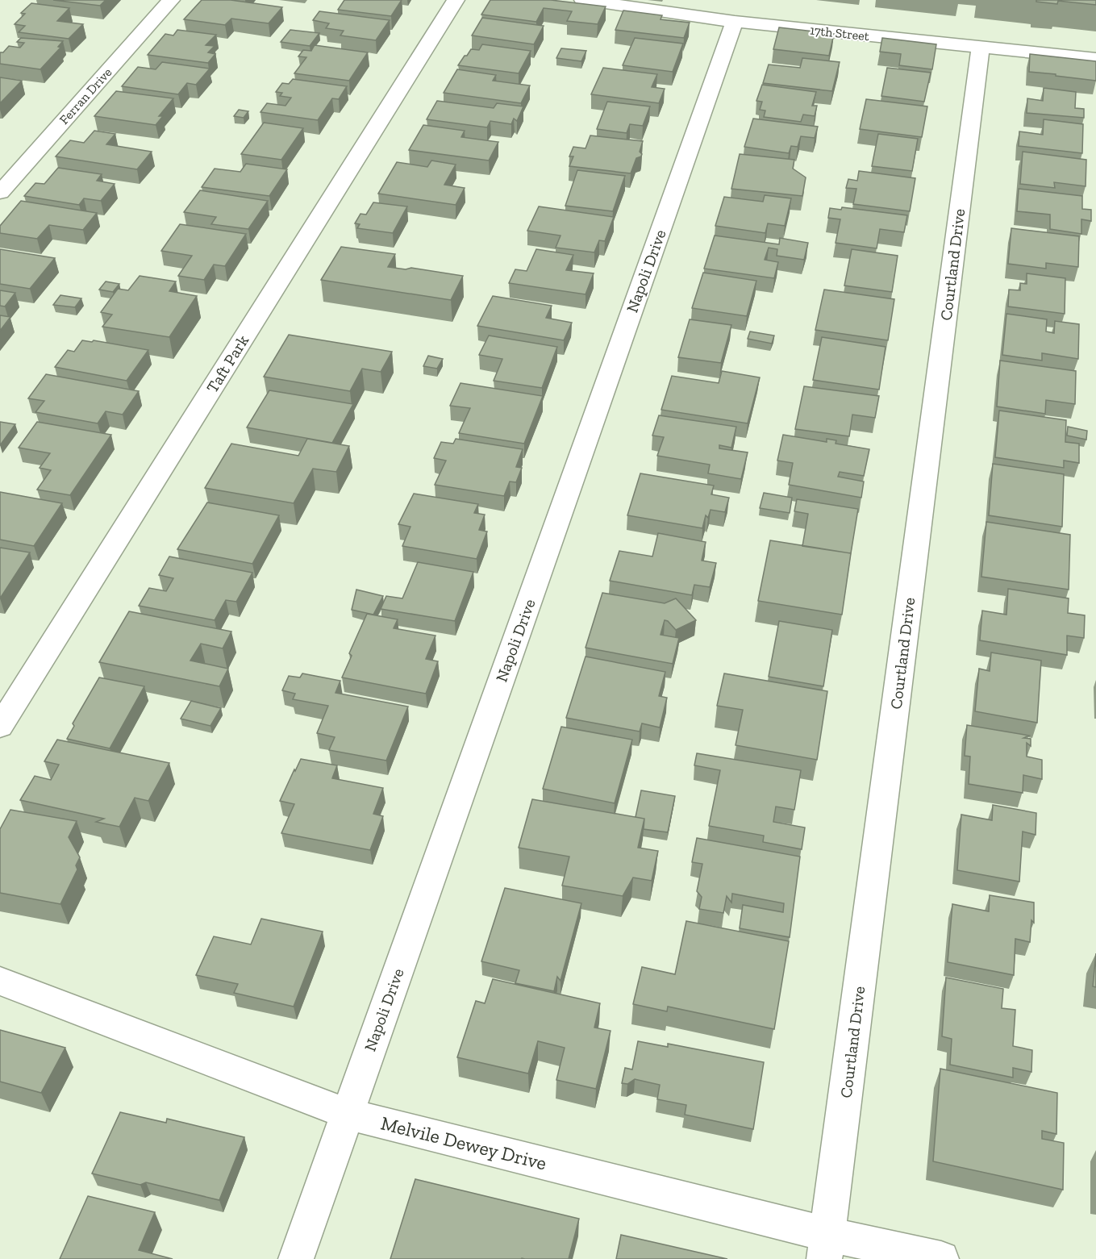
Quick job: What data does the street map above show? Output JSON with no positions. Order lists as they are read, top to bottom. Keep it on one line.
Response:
{"streets":{"street":["17th Street","Ferran Drive","Courtland Drive","Napoli Drive","Taft Park","Melvile Dewey Drive"]},"crossings":[["17th Street","Courtland Drive"],["17th Street","Napoli Drive"],["Courtland Drive","Melvile Dewey Drive"],["Napoli Drive","Melvile Dewey Drive"]]}
